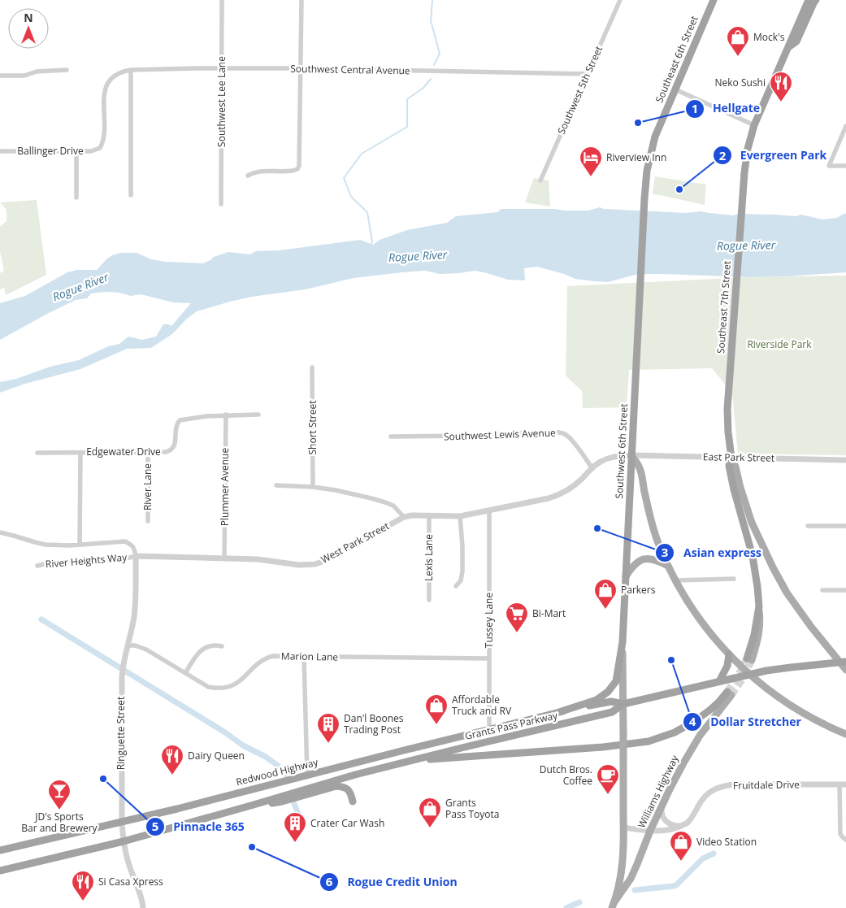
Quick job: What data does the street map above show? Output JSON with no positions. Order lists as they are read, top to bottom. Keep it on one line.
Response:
{"streets":{"highway":["Southeast 6th Street","Southeast 7th Street","Southwest 6th Street","Grants Pass Parkway","Redwood Highway"],"main road":["Williams Highway"],"street":["Southwest Central Avenue","Southwest 5th Street","Southwest Lee Lane","Ballinger Drive","Short Street","Southwest Lewis Avenue","Edgewater Drive","East Park Street","River Lane","Plummer Avenue","West Park Street","Lexis Lane","River Heights Way","Tussey Lane","Marion Lane","Ringuette Street","Fruitdale Drive"]},"crossings":[["Southeast 6th Street","Southwest 6th Street"],["Southwest Central Avenue","Southwest 5th Street"],["Southwest Central Avenue","Southwest Lee Lane"],["Southwest Central Avenue","Ballinger Drive"],["Southeast 7th Street","East Park Street"],["Southwest Lewis Avenue","West Park Street"],["Southwest 6th Street","East Park Street"],["Southwest 6th Street","West Park Street"],["Southwest 6th Street","Grants Pass Parkway"],["Southwest 6th Street","Williams Highway"],["Edgewater Drive","River Lane"],["Edgewater Drive","Plummer Avenue"],["East Park Street","West Park Street"],["Plummer Avenue","West Park Street"],["West Park Street","Lexis Lane"],["West Park Street","River Heights Way"],["West Park Street","Tussey Lane"],["West Park Street","Ringuette Street"],["River Heights Way","Ringuette Street"],["Tussey Lane","Marion Lane"],["Tussey Lane","Redwood Highway"],["Marion Lane","Ringuette Street"],["Grants Pass Parkway","Redwood Highway"],["Grants Pass Parkway","Williams Highway"],["Ringuette Street","Redwood Highway"]],"water":["Rogue River"],"parks":["Riverside Park"],"places":{"shop":["Mock's","Parkers","Affordable Truck and RV","Grants Pass Toyota","Video Station"],"restaurant":["Neko Sushi","Dairy Queen","Si Casa Xpress"],"other":["Hellgate","Evergreen Park","Asian express","Dollar Stretcher","Pinnacle 365","Rogue Credit Union"],"hotel":["Riverview Inn"],"supermarket":["Bi-Mart"],"building":["Dan'l Boones Trading Post","Crater Car Wash"],"cafe":["Dutch Bros. Coffee"],"bar":["JD's Sports Bar and Brewery"]},"north":"top"}
